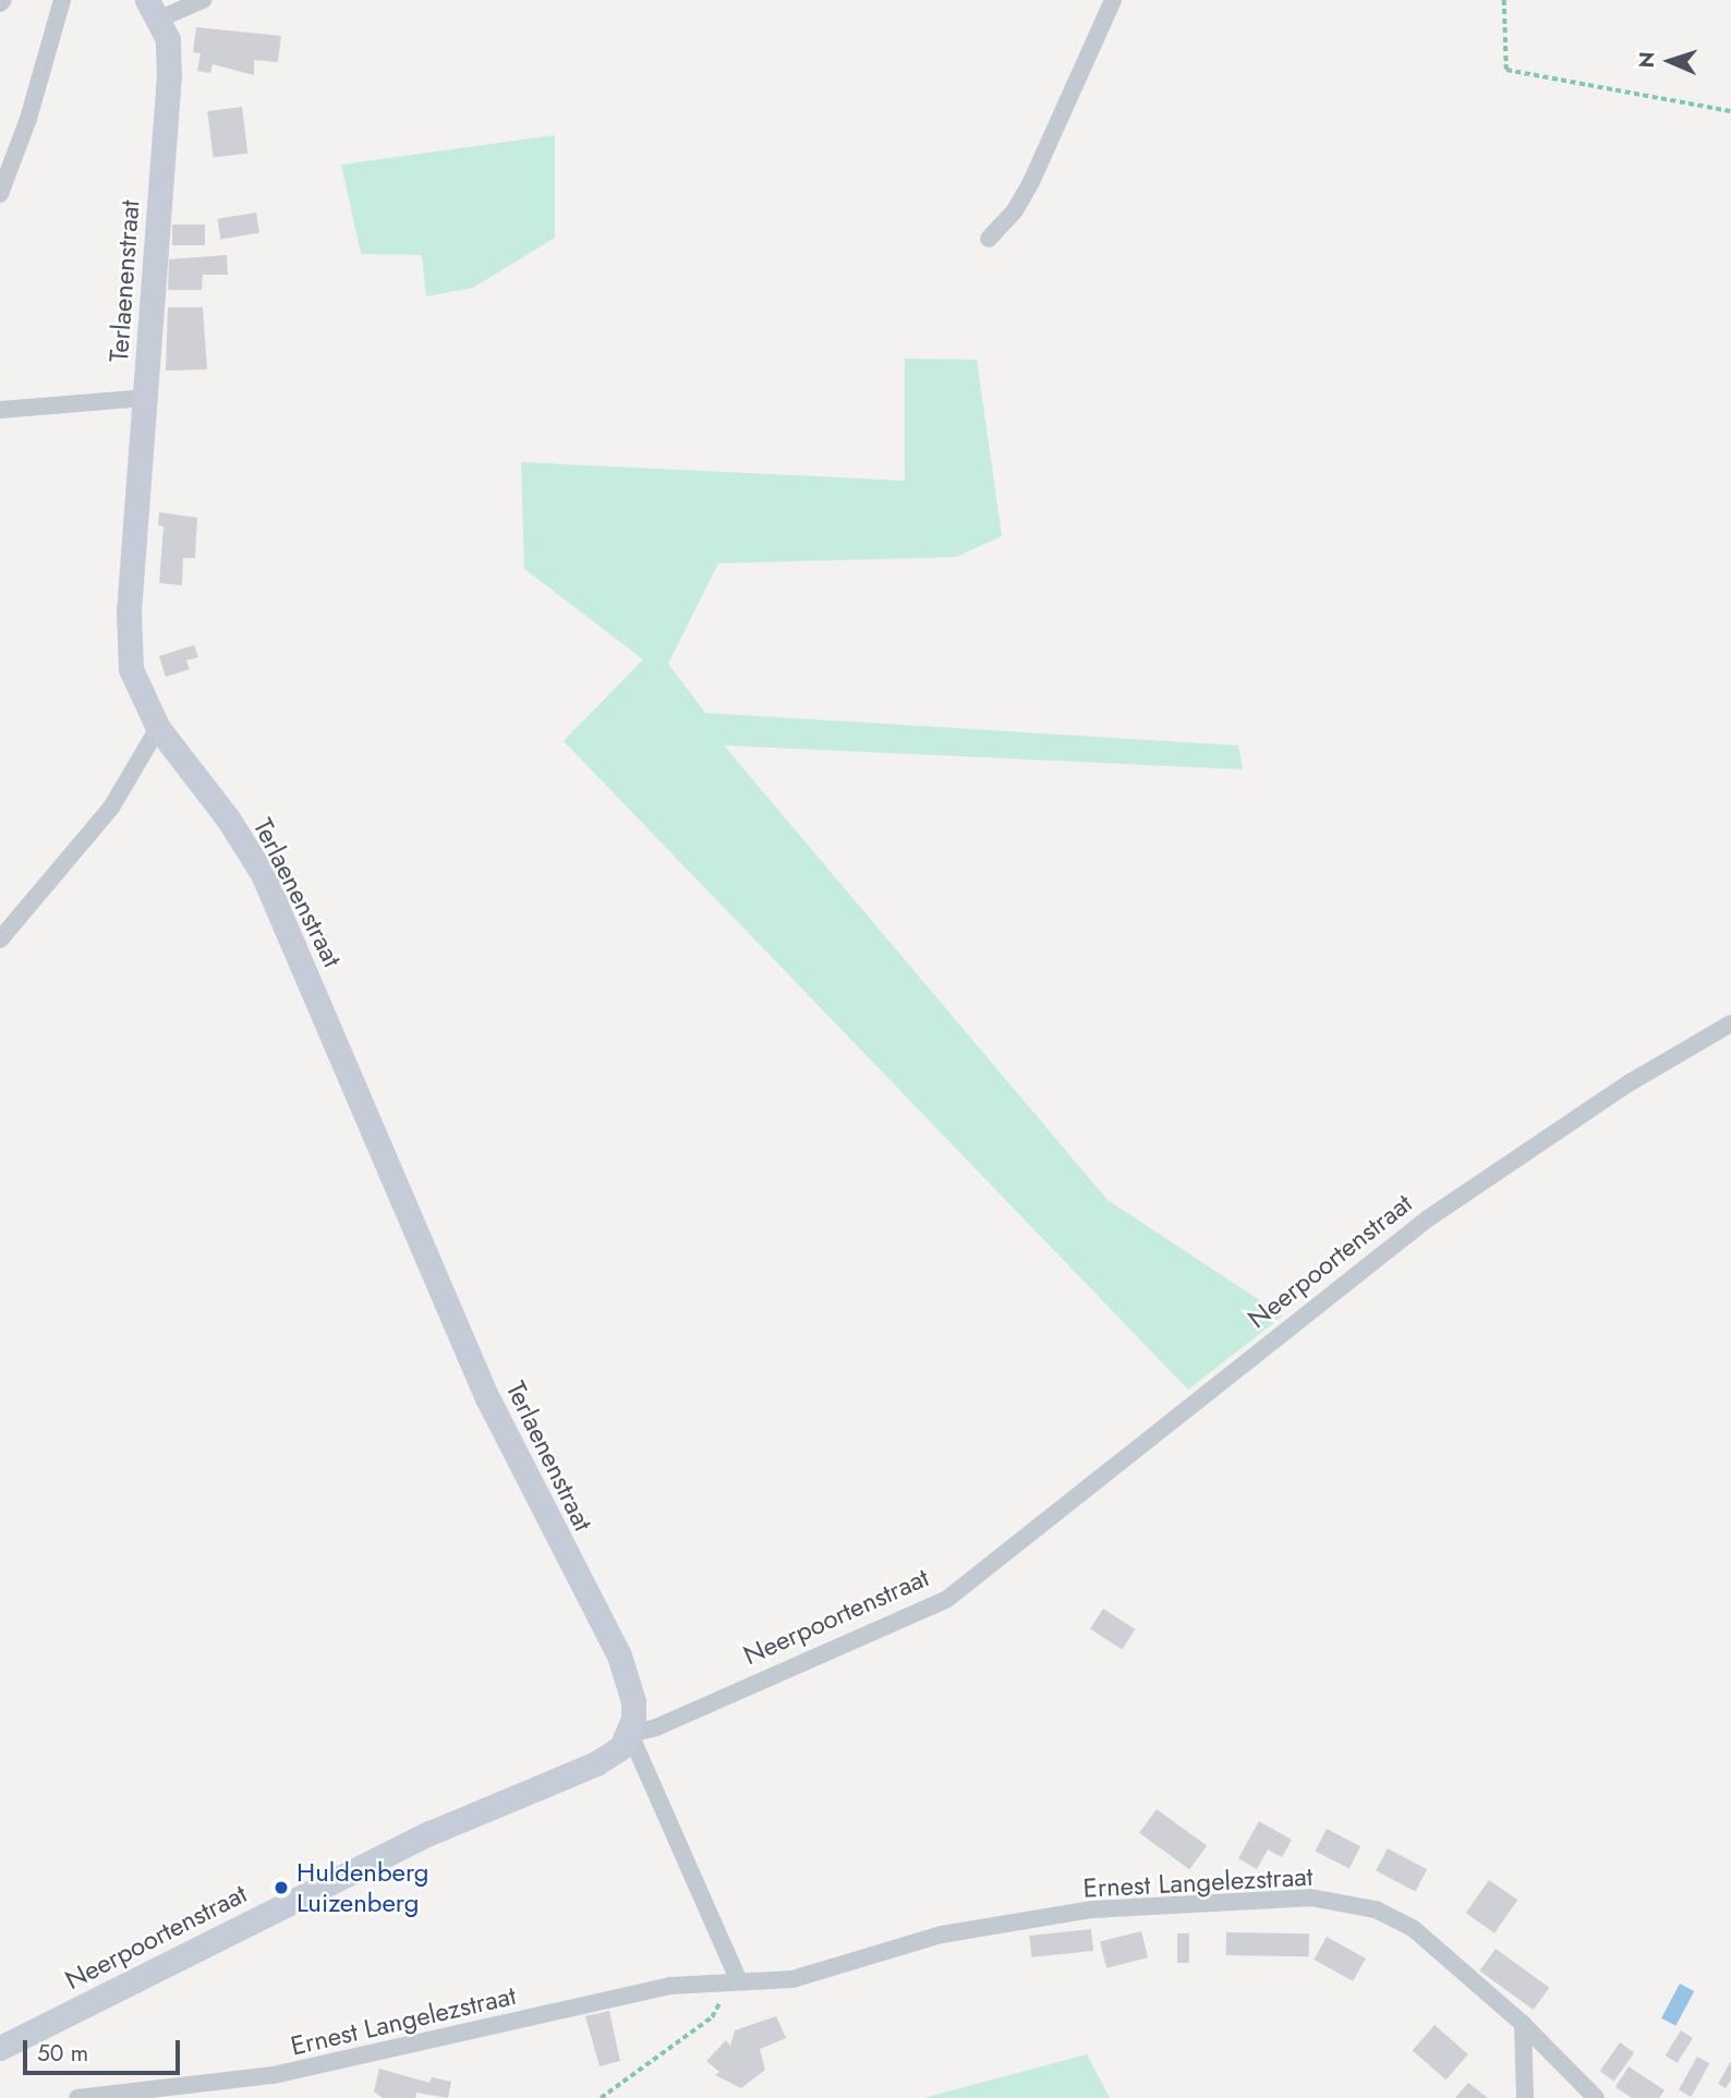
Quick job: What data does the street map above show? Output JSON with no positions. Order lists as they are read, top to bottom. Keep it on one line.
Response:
{"streets":{"street":["Terlaenenstraat","Neerpoortenstraat","Ernest Langelezstraat"]},"crossings":[["Terlaenenstraat","Neerpoortenstraat"]],"places":["Huldenberg Luizenberg"],"scale_bar":"50 m","north":"left"}
